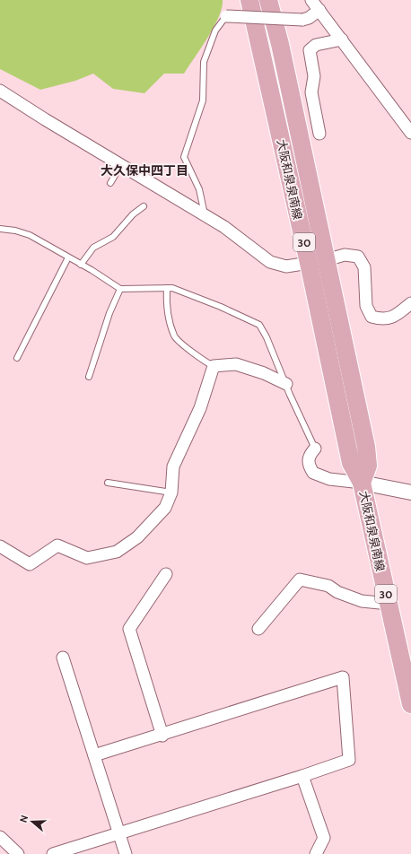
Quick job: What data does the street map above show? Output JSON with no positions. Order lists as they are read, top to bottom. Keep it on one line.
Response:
{"streets":{"main road":["大阪和泉泉南線","30"]},"districts":["大久保中四丁目"],"north":"left"}
